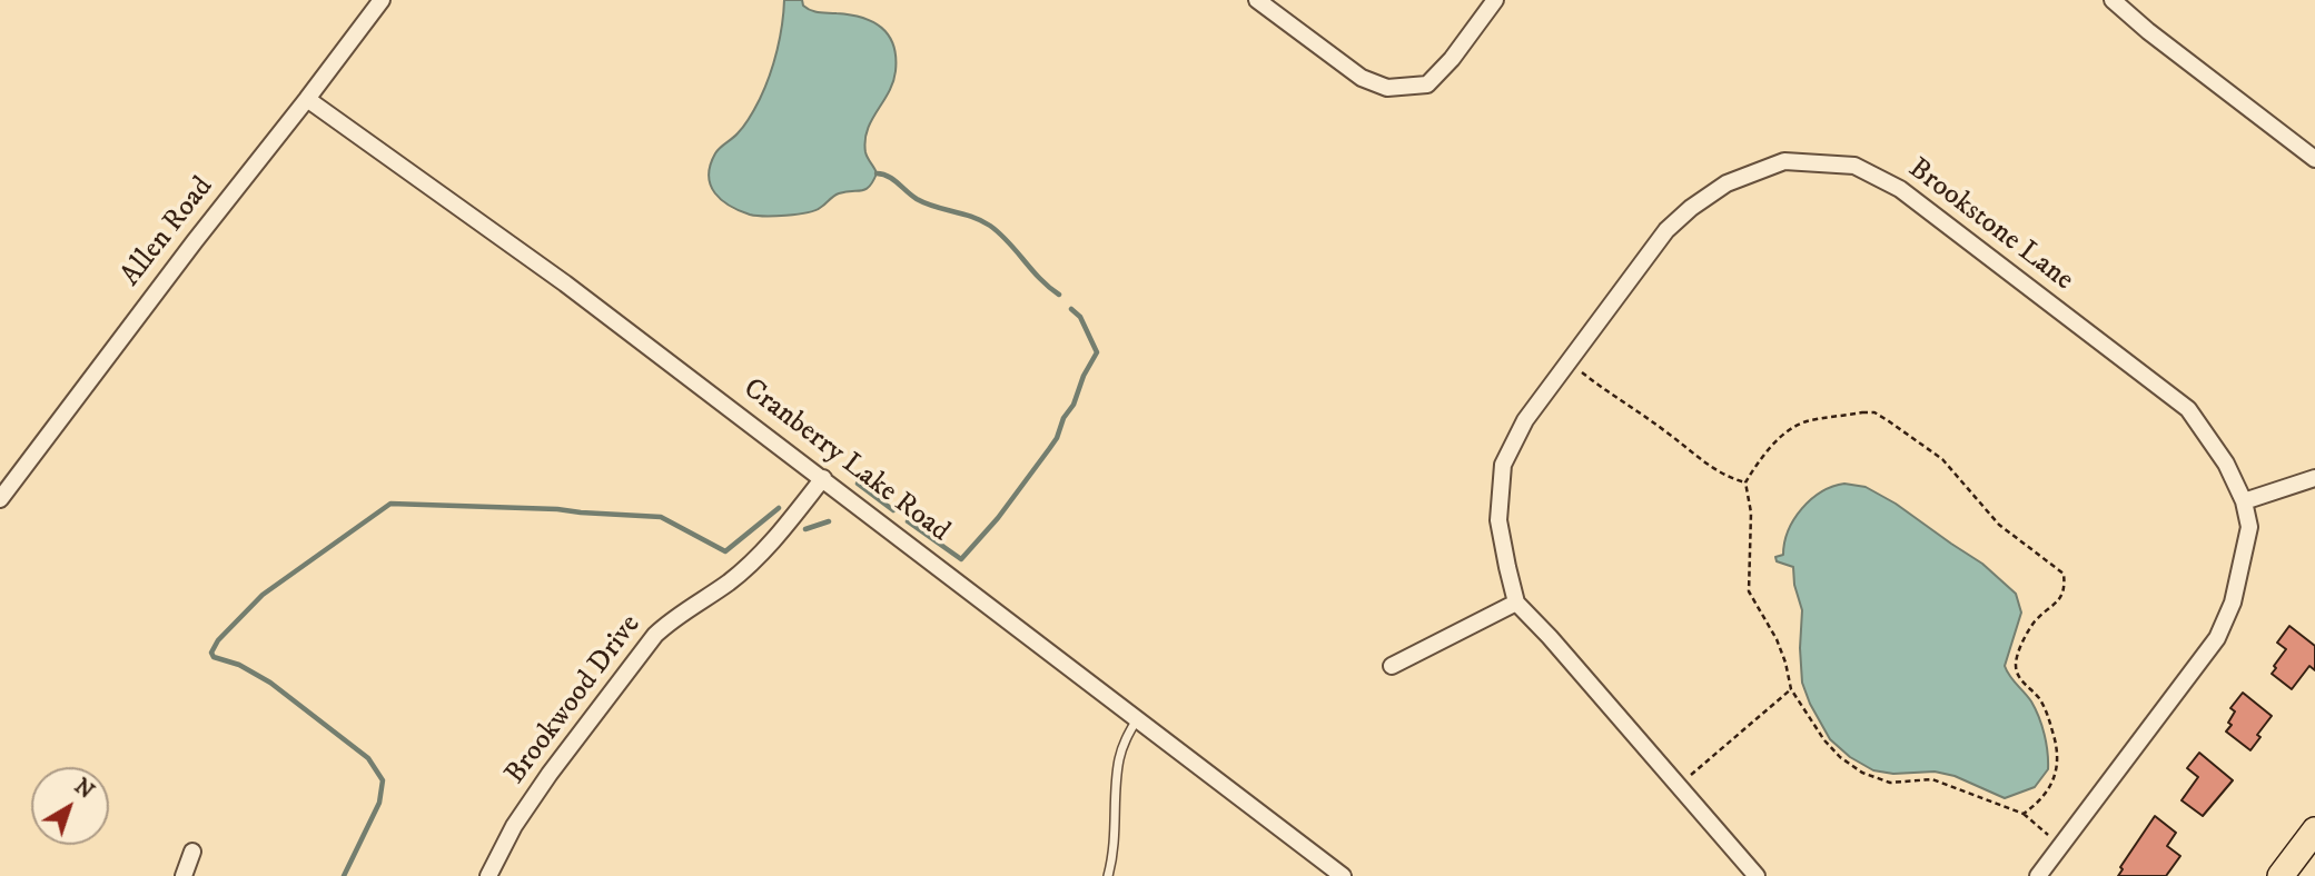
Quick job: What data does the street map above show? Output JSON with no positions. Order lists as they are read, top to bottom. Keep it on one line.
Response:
{"streets":{"street":["Brookstone Lane","Allen Road","Cranberry Lake Road","Brookwood Drive"]},"crossings":[["Allen Road","Cranberry Lake Road"],["Cranberry Lake Road","Brookwood Drive"]],"north":"top right"}
